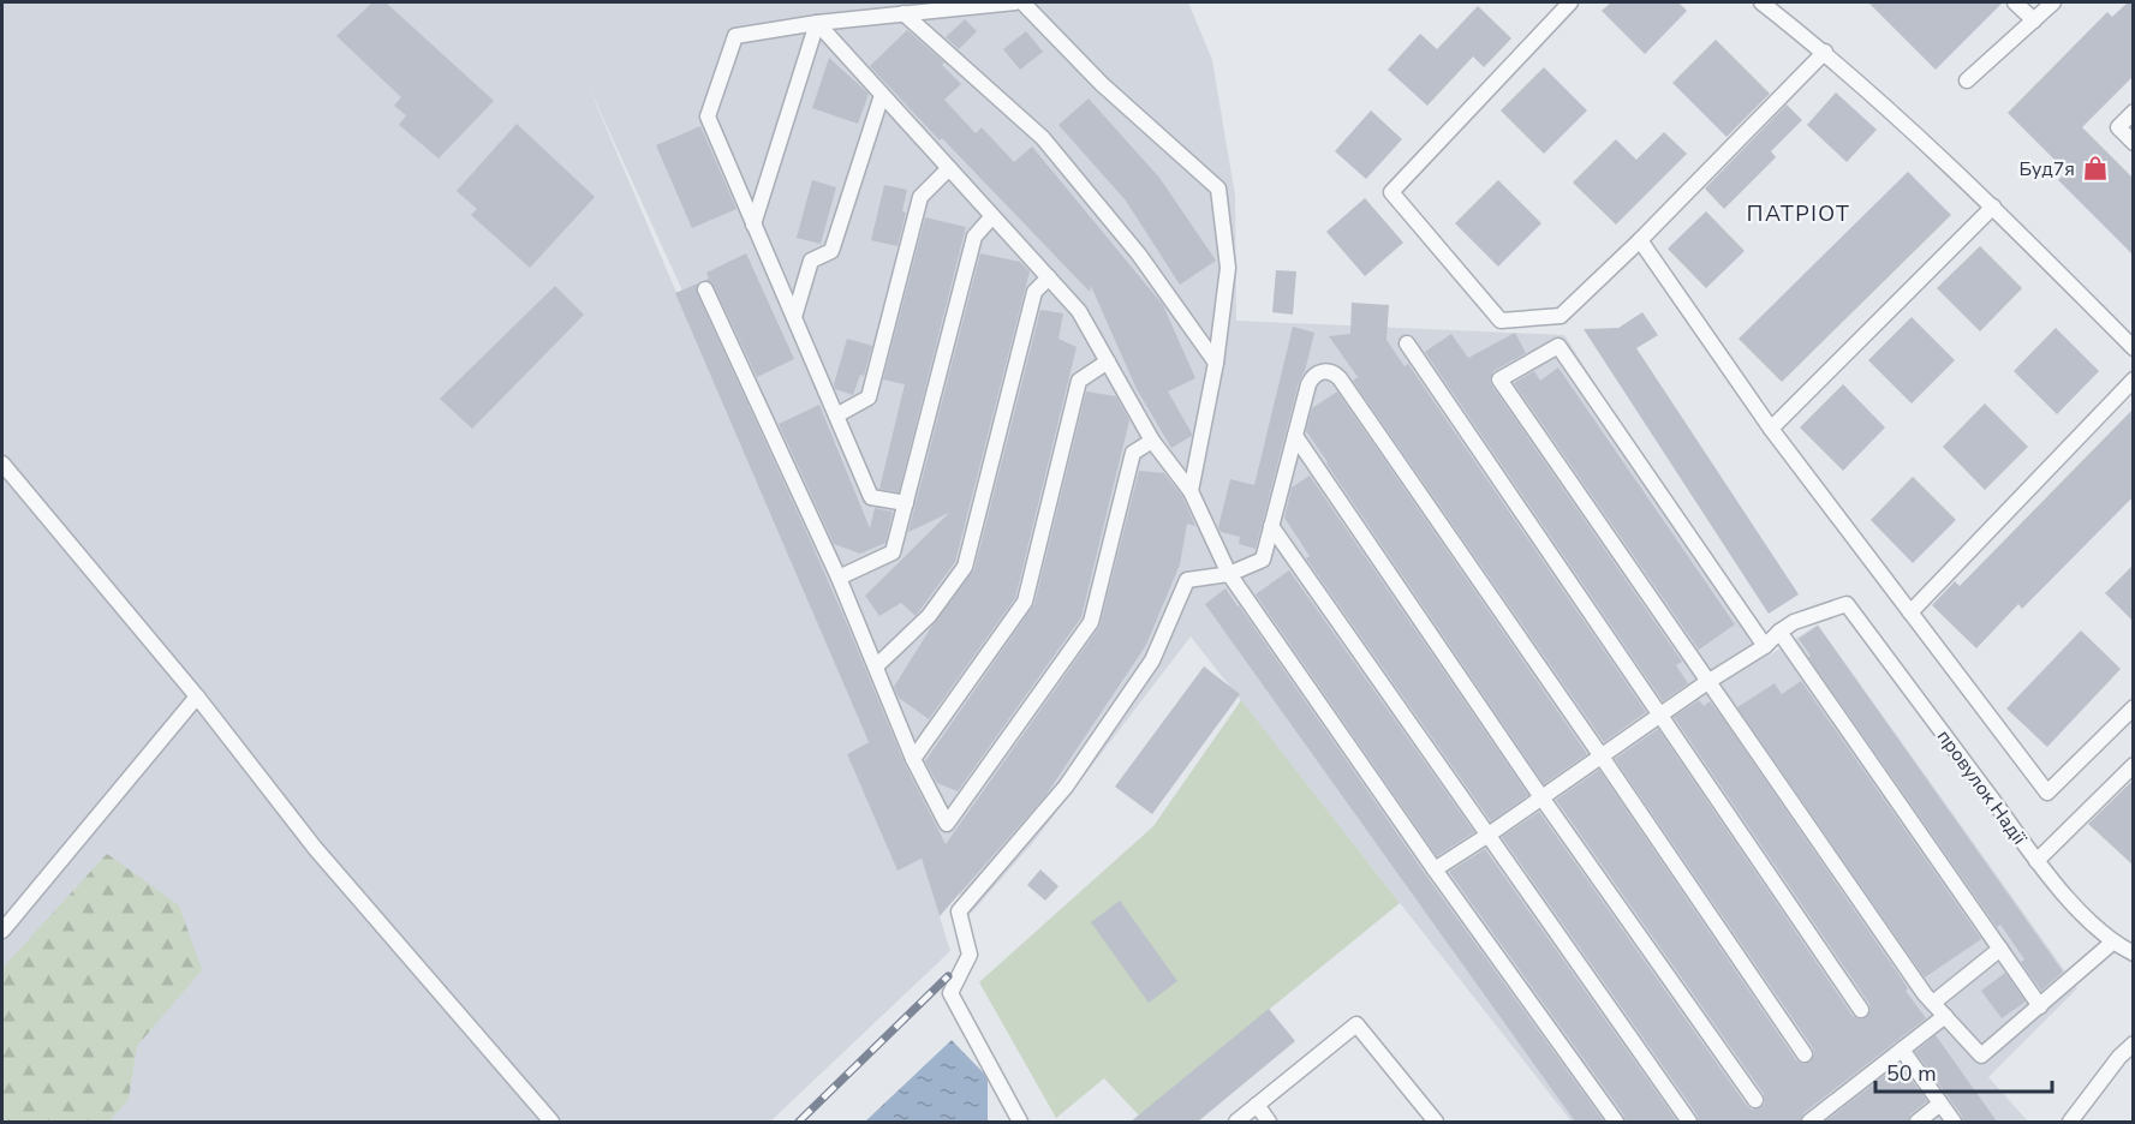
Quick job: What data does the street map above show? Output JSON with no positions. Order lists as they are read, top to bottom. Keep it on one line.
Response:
{"streets":{"lane":["провулок Надії"]},"districts":["ПАТРІОТ"],"places":{"shop":["Буд7я"]},"scale_bar":"50 m"}
